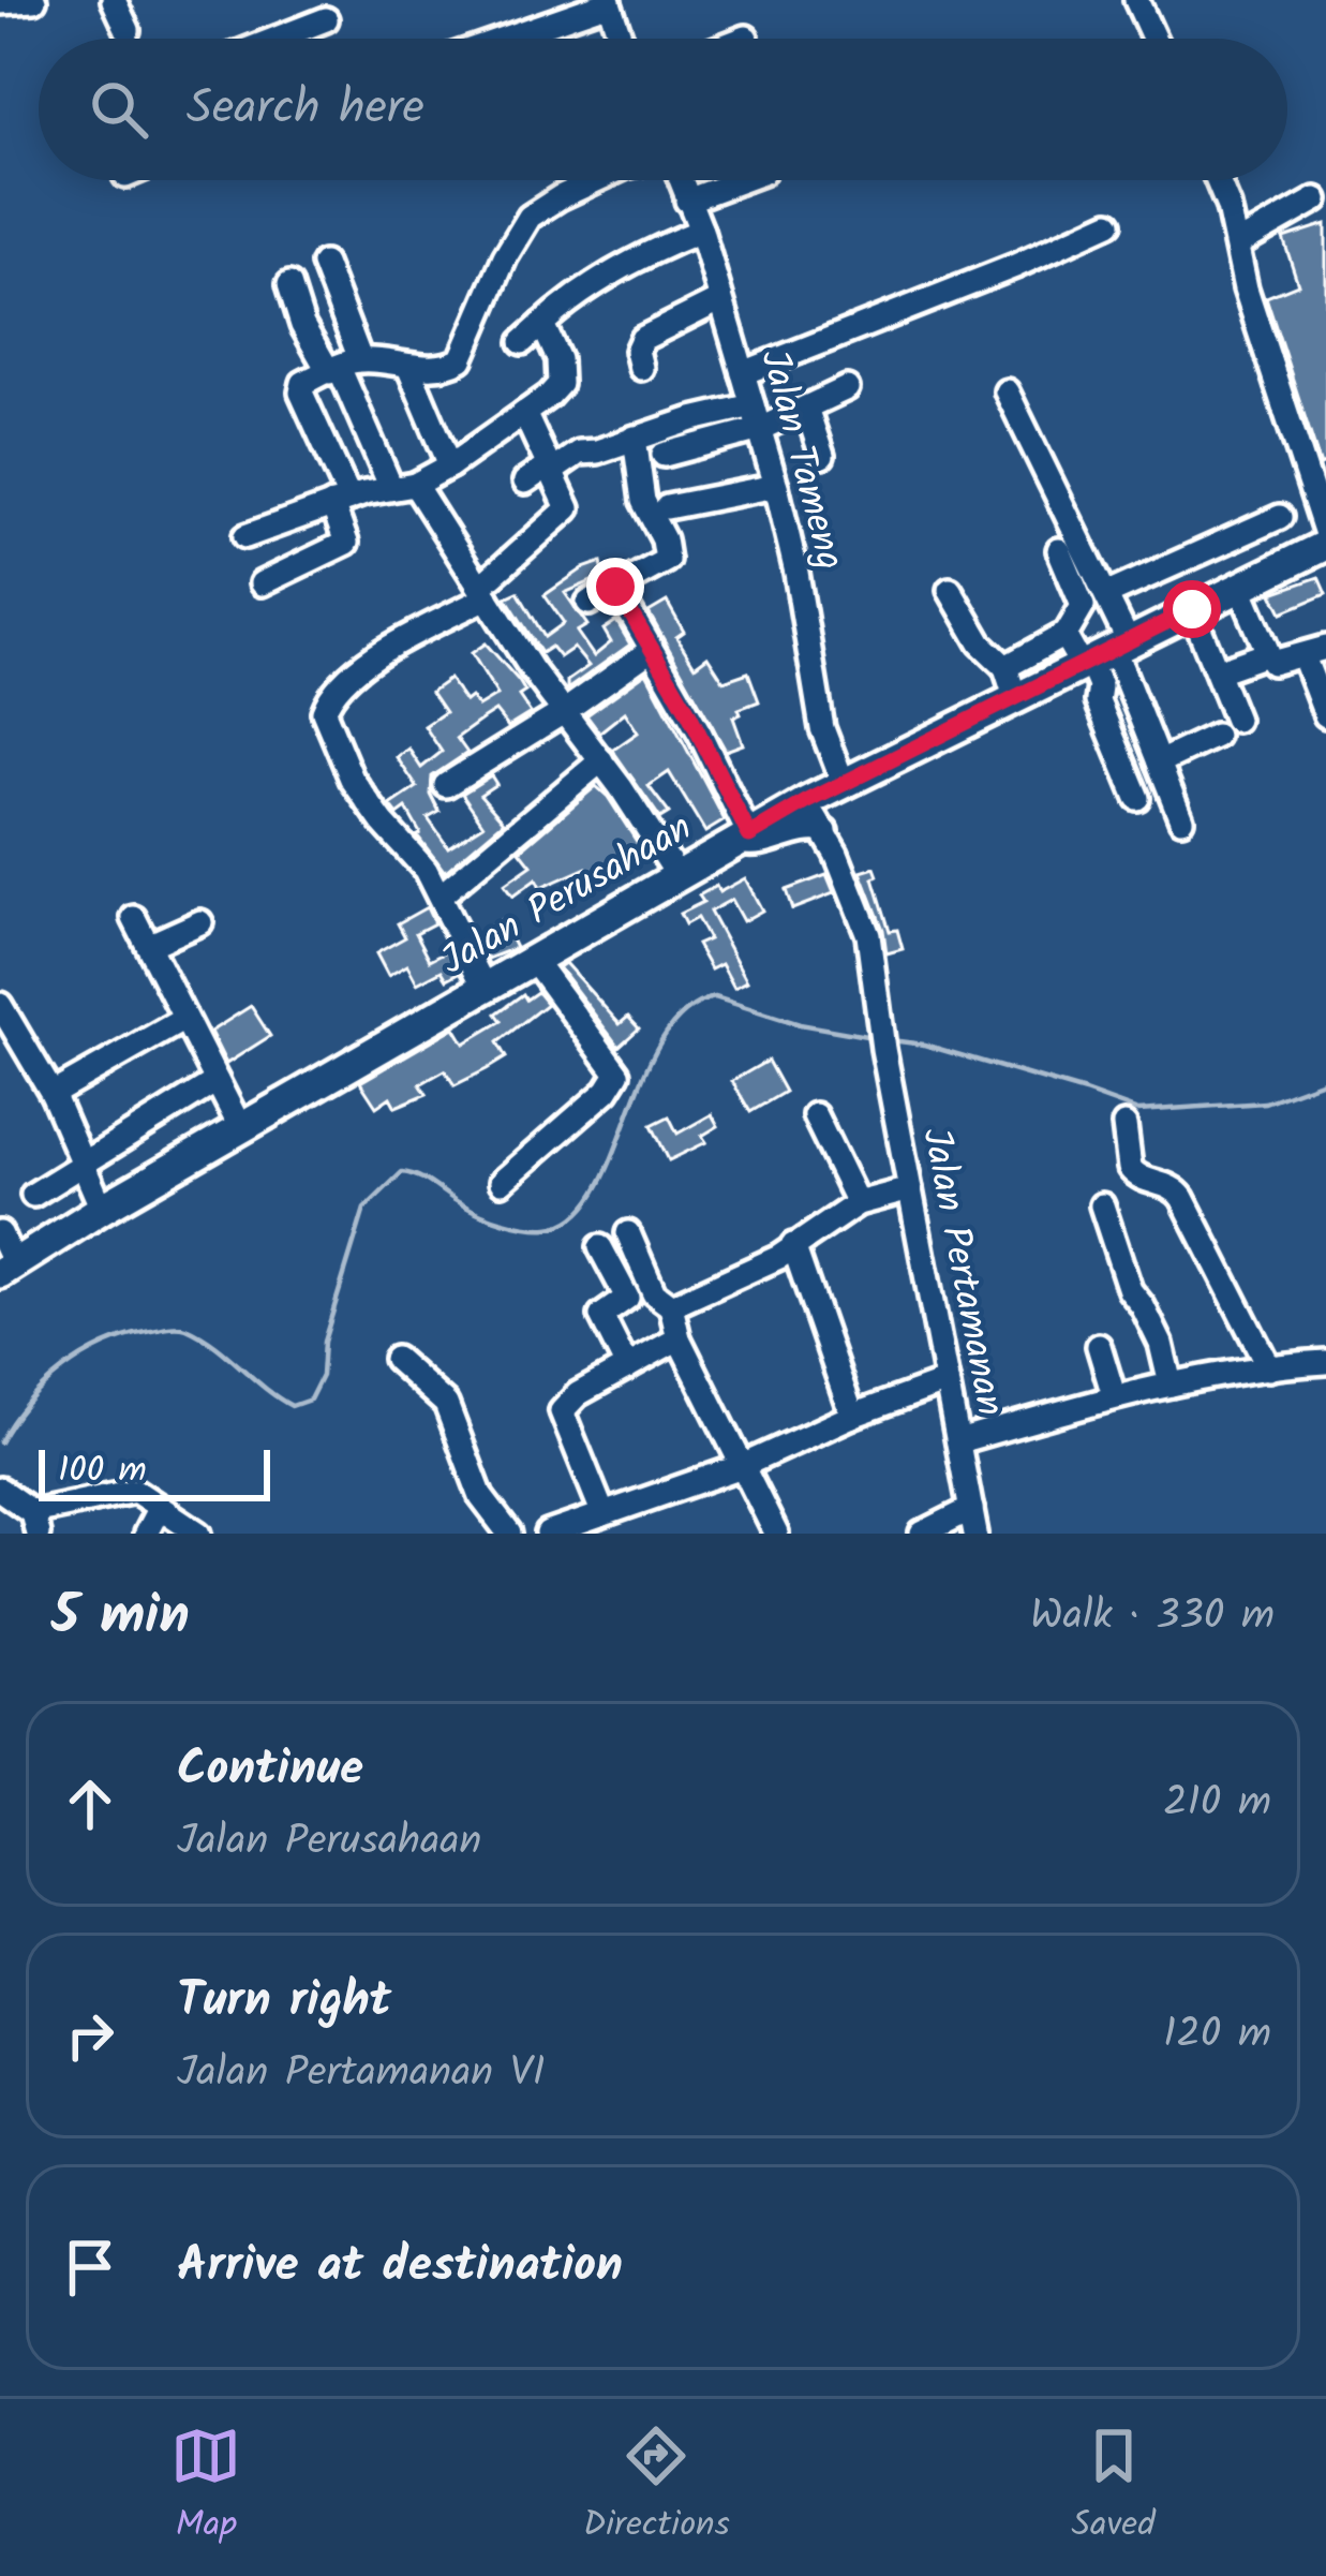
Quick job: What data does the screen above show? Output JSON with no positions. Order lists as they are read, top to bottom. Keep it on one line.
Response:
{"streets":{"main road":["Jalan Perusahaan"],"street":["Jalan Tameng","Jalan Pertamanan"]},"crossings":[["Jalan Tameng","Jalan Perusahaan"],["Jalan Perusahaan","Jalan Pertamanan"]],"scale_bar":"100 m","page":{"search":"Search here","scale":"100 m","heading":["5 min","Walk · 330 m"],"list":[["Continue","Jalan Perusahaan","210 m"],["Turn right","Jalan Pertamanan VI","120 m"],"Arrive at destination"],"nav":["Map","Directions","Saved"]}}
